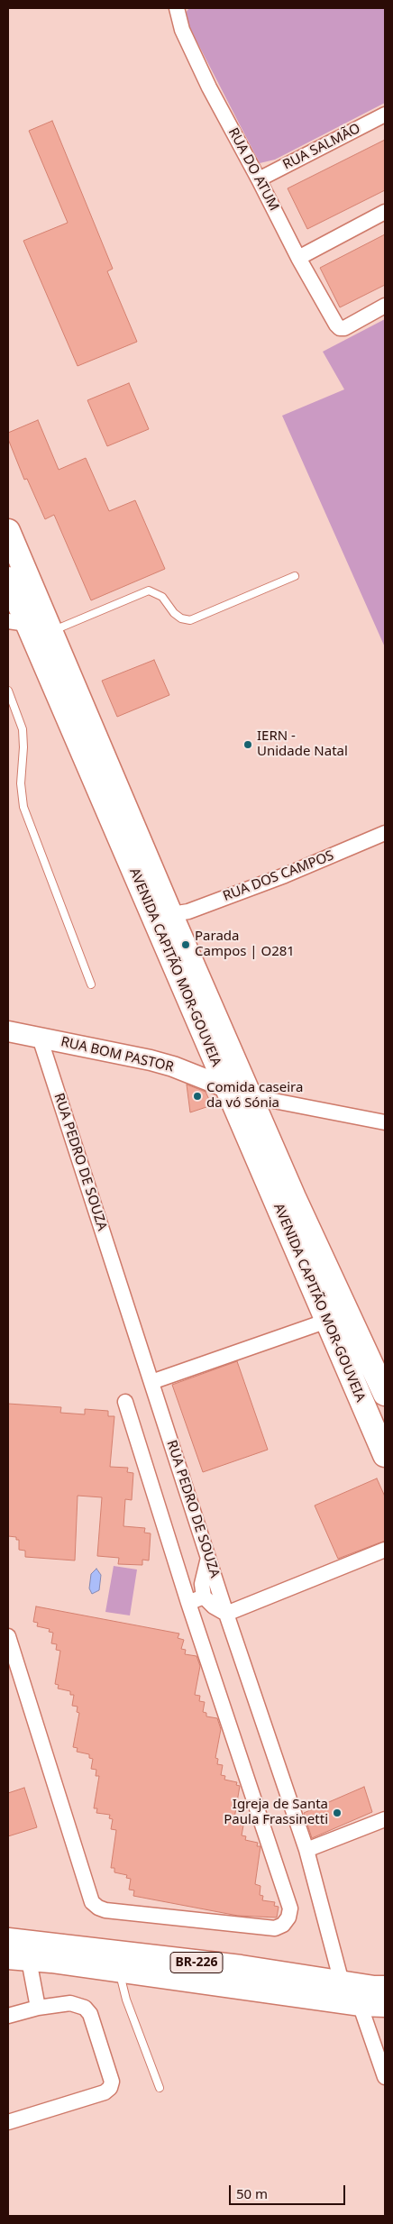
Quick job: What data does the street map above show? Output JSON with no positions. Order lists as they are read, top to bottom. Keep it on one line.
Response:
{"streets":{"main road":["AVENIDA CAPITÃO MOR-GOUVEIA","RUA BOM PASTOR","BR-226"],"street":["RUA SALMÃO","RUA DO ATUM","RUA DOS CAMPOS","RUA PEDRO DE SOUZA"]},"crossings":[["RUA SALMÃO","RUA DO ATUM"],["RUA DOS CAMPOS","AVENIDA CAPITÃO MOR-GOUVEIA"],["AVENIDA CAPITÃO MOR-GOUVEIA","RUA BOM PASTOR"],["RUA BOM PASTOR","RUA PEDRO DE SOUZA"],["RUA PEDRO DE SOUZA","BR-226"]],"places":["IERN - Unidade Natal","Parada Campos | O281","Comida caseira da vó Sónia","Igreja de Santa Paula Frassinetti"],"scale_bar":"50 m"}
